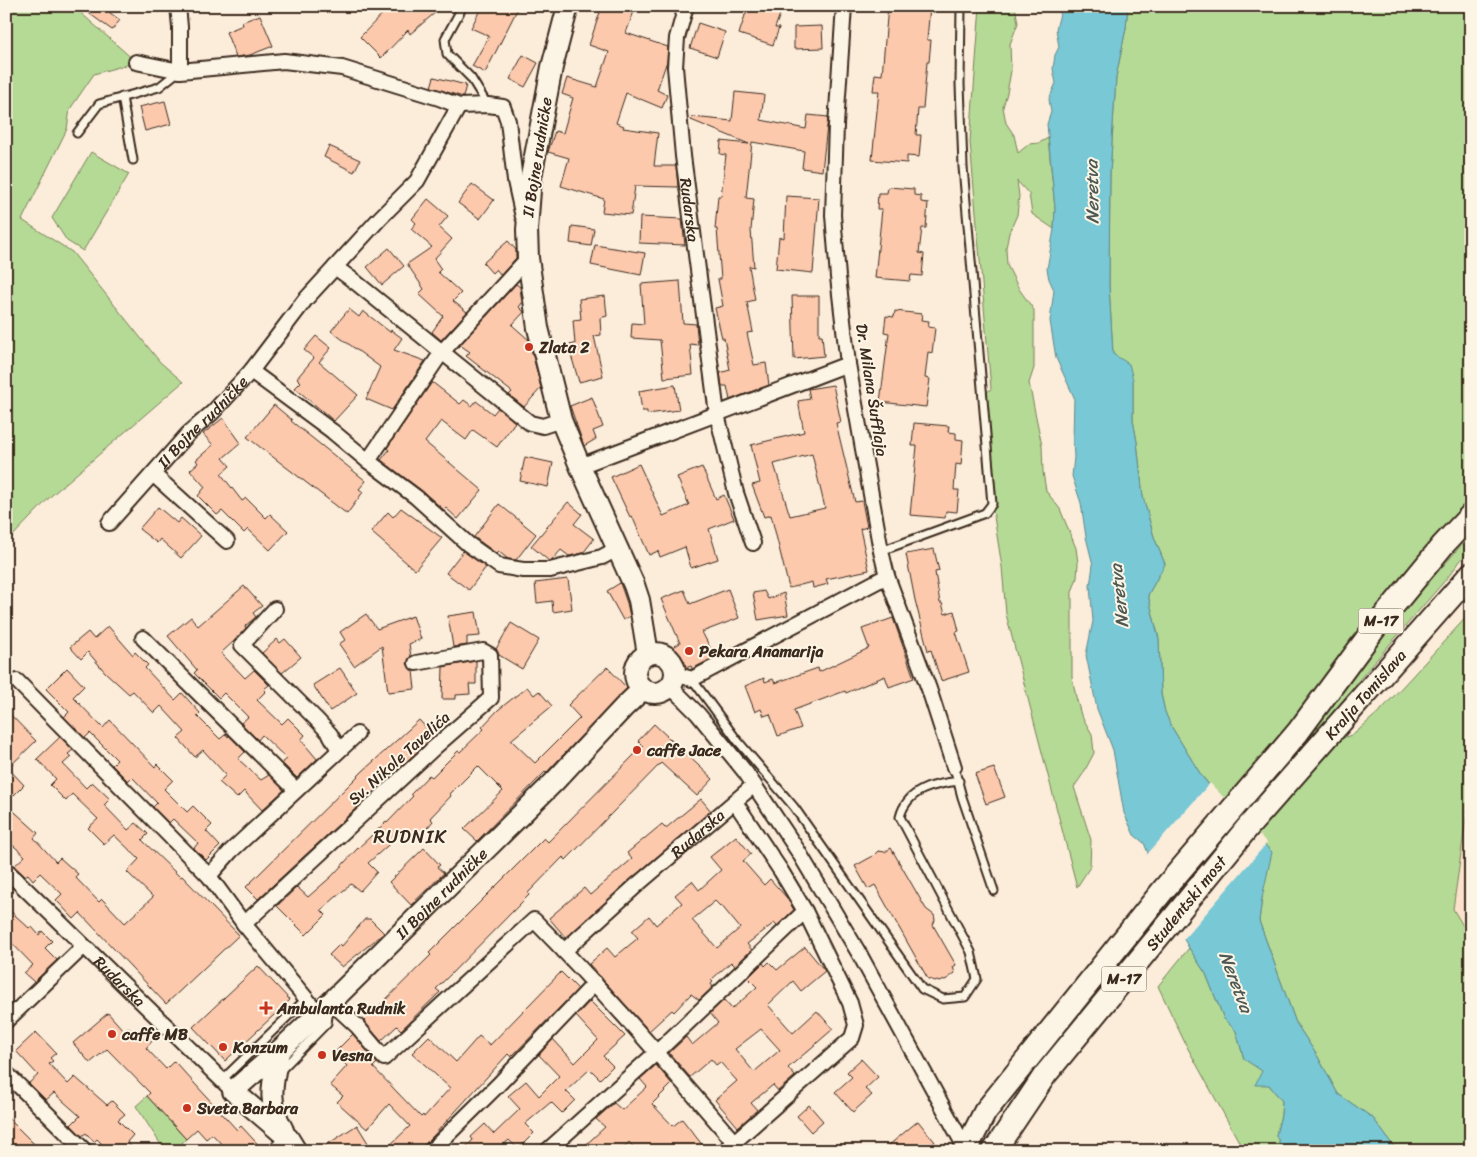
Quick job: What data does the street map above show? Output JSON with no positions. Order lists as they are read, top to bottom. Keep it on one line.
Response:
{"streets":{"main road":["M-17","Kralja Tomislava","Studentski most"],"street":["II Bojne rudničke","Rudarska","Dr. Milana Šufflaja","Sv. Nikole Tavelića"]},"crossings":[["II Bojne rudničke","Rudarska"],["Kralja Tomislava","Studentski most"]],"districts":["RUDNIK"],"water":["Neretva"],"places":{"other":["Zlata 2","Pekara Anamarija","caffe Jace","caffe MB","Konzum","Vesna","Sveta Barbara"],"health":["Ambulanta Rudnik"]}}
